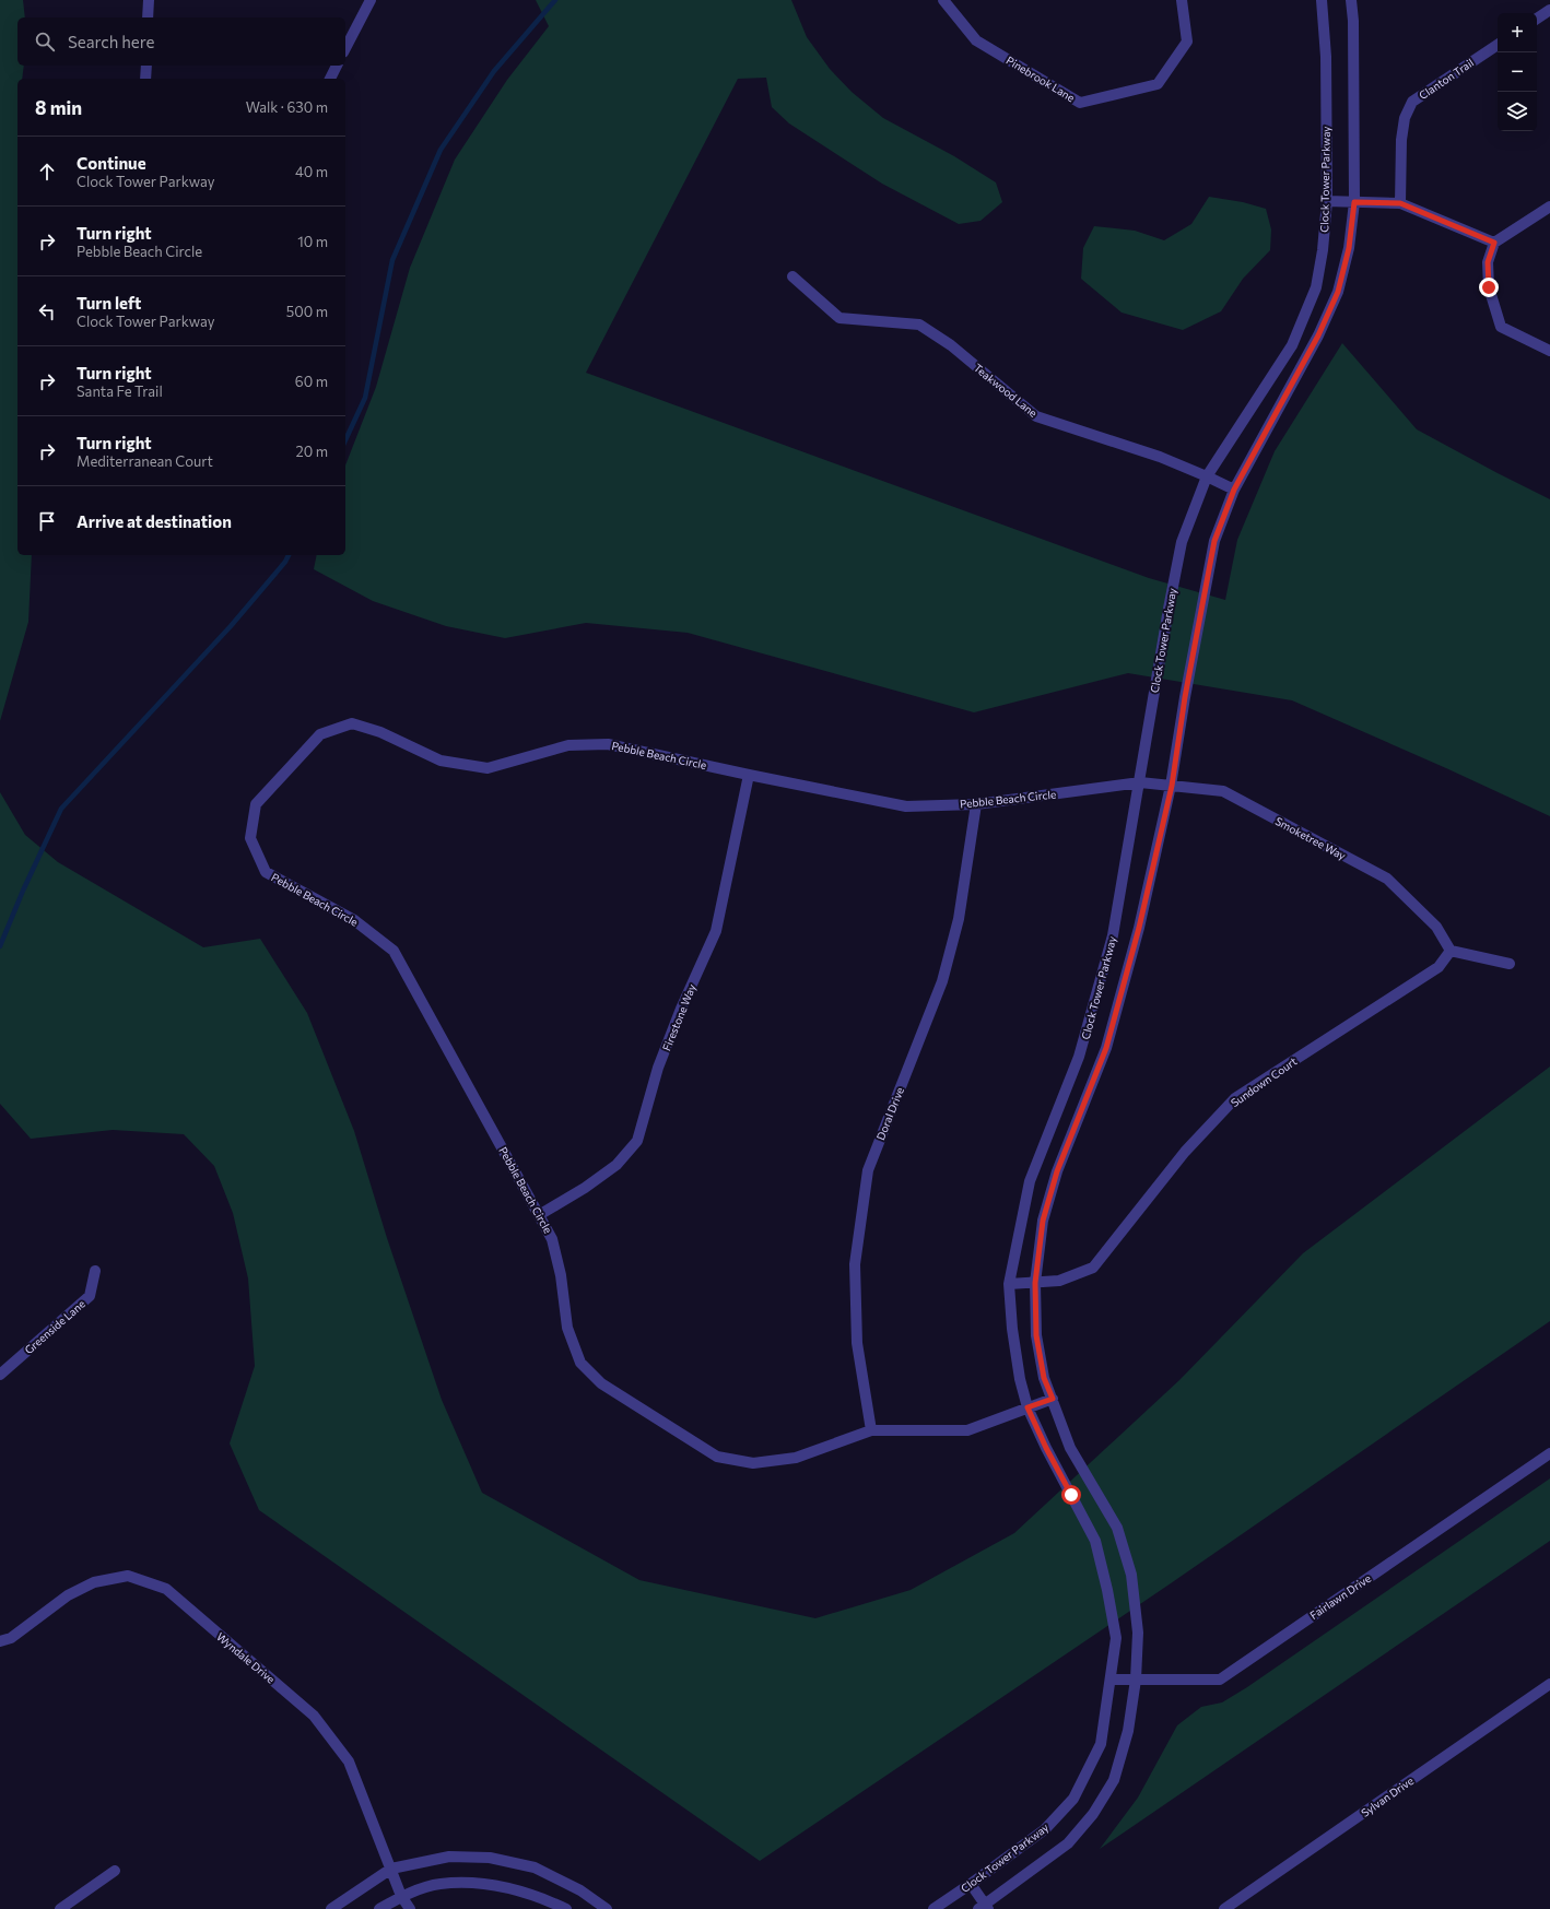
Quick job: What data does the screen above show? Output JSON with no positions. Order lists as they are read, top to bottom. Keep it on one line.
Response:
{"streets":{"street":["Pinebrook Lane","Clanton Trail","Clock Tower Parkway","Teakwood Lane","Pebble Beach Circle","Smoketree Way","Firestone Way","Sundown Court","Doral Drive","Greenside Lane","Fairlawn Drive","Wyndale Drive","Sylvan Drive"]},"crossings":[["Clock Tower Parkway","Teakwood Lane"],["Clock Tower Parkway","Pebble Beach Circle"],["Clock Tower Parkway","Smoketree Way"],["Clock Tower Parkway","Sundown Court"],["Clock Tower Parkway","Fairlawn Drive"],["Pebble Beach Circle","Smoketree Way"],["Pebble Beach Circle","Firestone Way"],["Pebble Beach Circle","Doral Drive"],["Smoketree Way","Sundown Court"]],"page":{"map_buttons":["+","−"],"search":"Search here","heading":["8 min","Walk · 630 m"],"list":[["Continue","Clock Tower Parkway","40 m"],["Turn right","Pebble Beach Circle","10 m"],["Turn left","Clock Tower Parkway","500 m"],["Turn right","Santa Fe Trail","60 m"],["Turn right","Mediterranean Court","20 m"],"Arrive at destination"]}}
